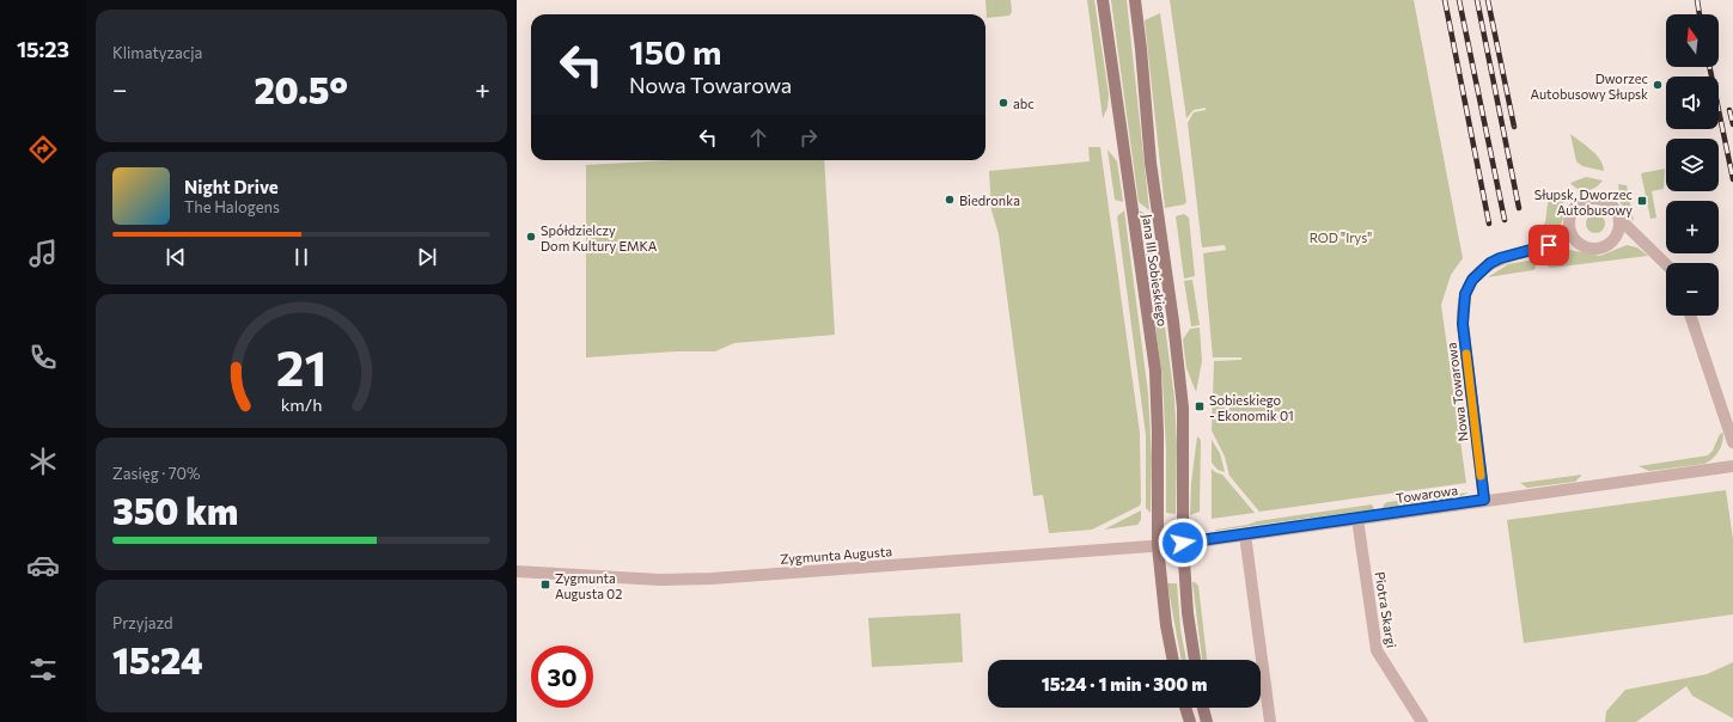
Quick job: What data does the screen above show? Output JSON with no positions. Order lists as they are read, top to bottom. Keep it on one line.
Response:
{"streets":{"street":["Jana III Sobieskiego","Nowa Towarowa","Towarowa","Zygmunta Augusta","Piotra Skargi"]},"crossings":[["Jana III Sobieskiego","Towarowa"],["Jana III Sobieskiego","Zygmunta Augusta"],["Nowa Towarowa","Towarowa"],["Towarowa","Piotra Skargi"]],"parks":["ROD \"Irys\""],"places":{"other":["Dworzec Autobusowy Słupsk","abc","Biedronka","Spółdzielczy Dom Kultury EMKA"],"transit":["Słupsk, Dworzec Autobusowy","Sobieskiego - Ekonomik 01","Zygmunta Augusta 02"]},"north":"top","page":{"tabs":"15:23","tile":["Klimatyzacja",["Zasięg · 70%","350 km"],["Przyjazd","15:24"]],"map_buttons":["+","−"],"turn":["150 m","Nowa Towarowa"],"heat":["−","20.5°","+"],"song":["Night Drive","The Halogens"],"limit":"30","trip":"15:24 · 1 min · 300 m","gauge":["21","km/h"]}}
